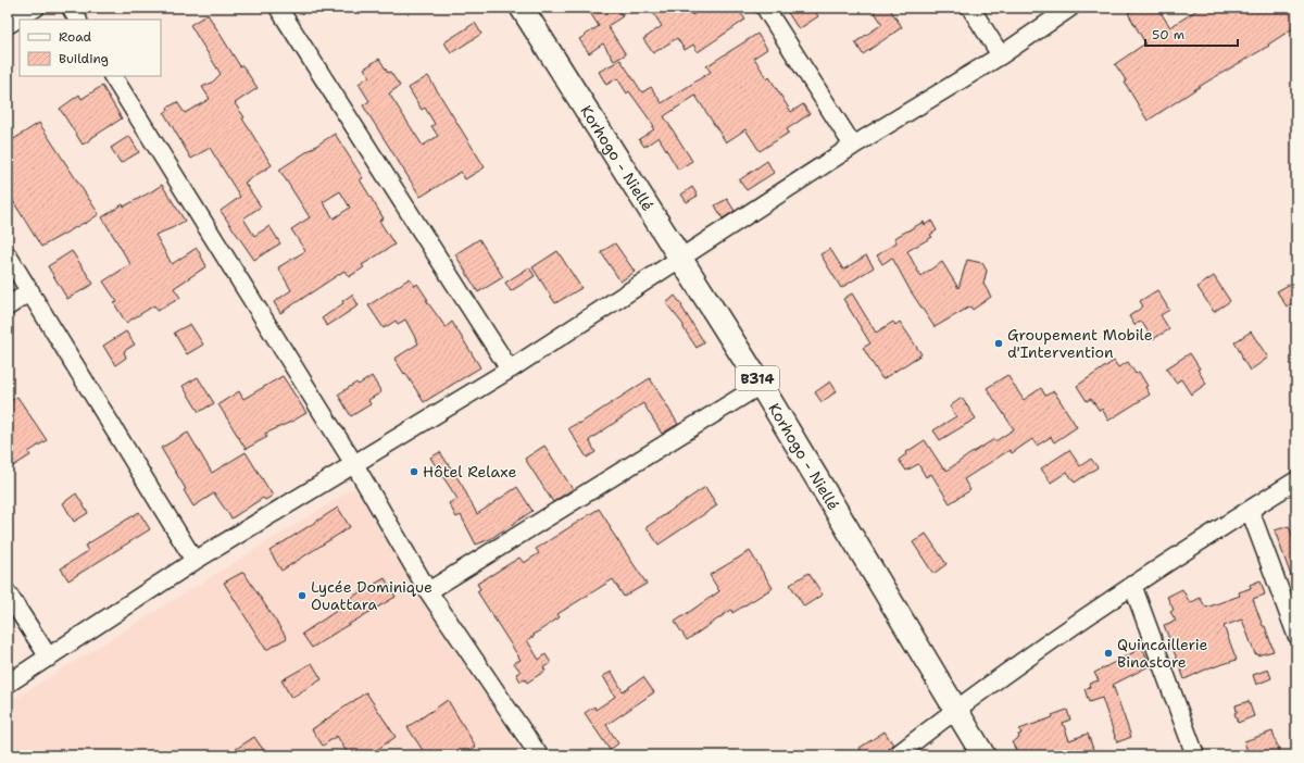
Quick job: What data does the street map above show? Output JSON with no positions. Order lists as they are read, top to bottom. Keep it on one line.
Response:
{"streets":{"main road":["Korhogo - Niellé","B314"]},"places":["Groupement Mobile d'Intervention","Hôtel Relaxe","Lycée Dominique Ouattara","Quincaillerie Binastore"],"legend":["Road","Building"],"scale_bar":"50 m"}
